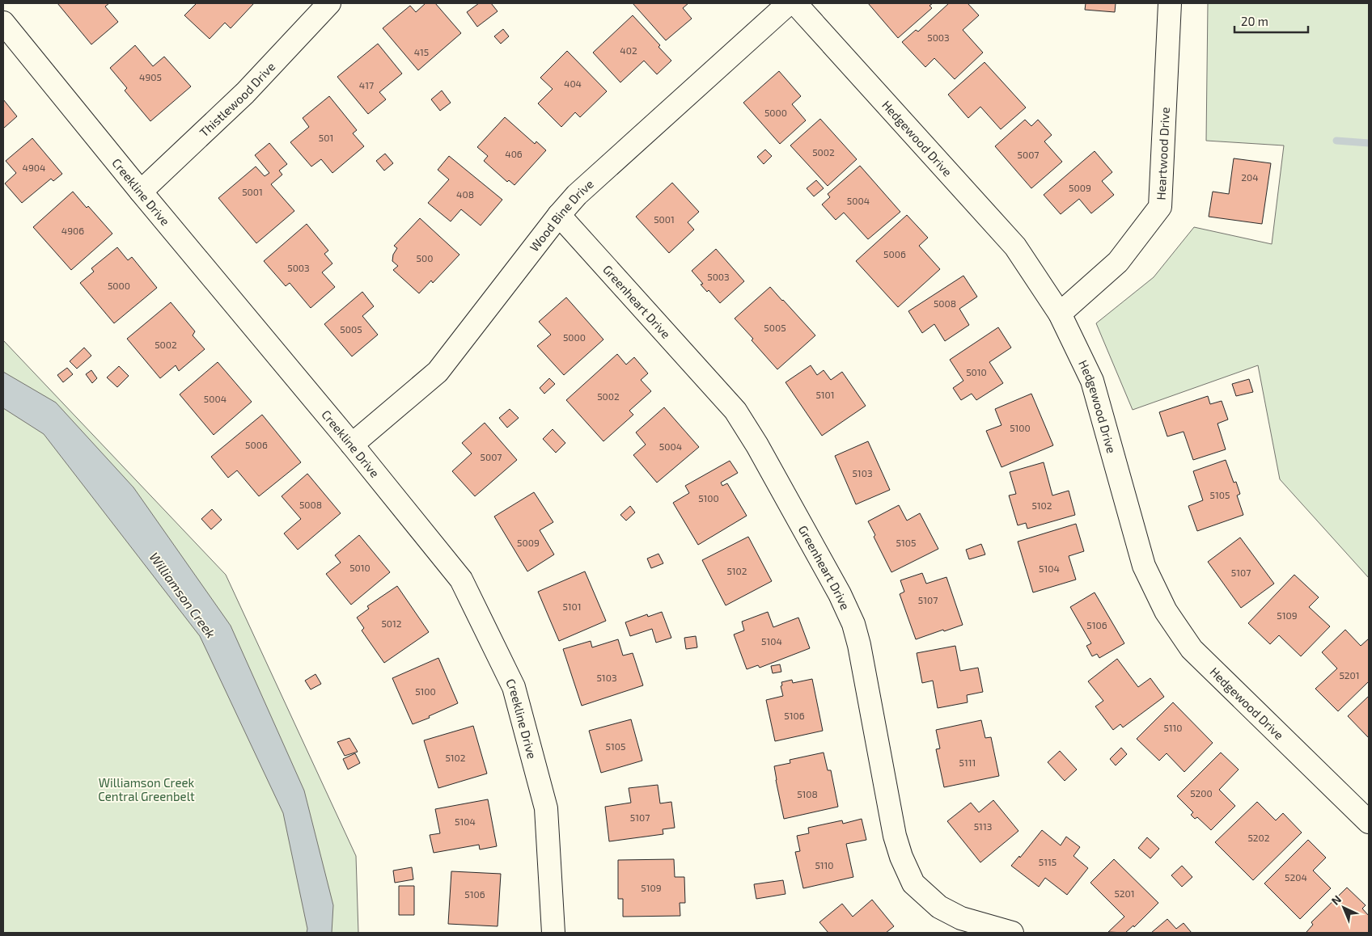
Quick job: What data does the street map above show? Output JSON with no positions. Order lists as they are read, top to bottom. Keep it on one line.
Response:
{"streets":{"street":["Thistlewood Drive","Hedgewood Drive","Heartwood Drive","Creekline Drive","Wood Bine Drive","Greenheart Drive"]},"crossings":[["Thistlewood Drive","Creekline Drive"],["Hedgewood Drive","Heartwood Drive"],["Creekline Drive","Wood Bine Drive"],["Wood Bine Drive","Greenheart Drive"]],"water":["Williamson Creek"],"parks":["Williamson Creek Central Greenbelt"],"house_numbers":["5003","402","415","4905","404","417","5000","501","5002","406","5007","4904","204","5009","5001","408","5004","5001","4906","5006","500","5003","5003","5000","5008","5005","5005","5000","5002","5010","5101","5002","5004","5100","5006","5004","5007","5103","5105","5100","5008","5102","5009","5105","5010","5104","5102","5107","5107","5101","5109","5012","5106","5104","5201","5103","5100","5106","5110","5105","5102","5111","5200","5108","5107","5104","5113","5202","5115","5110","5204","5109","5201","5106"],"scale_bar":"20 m","north":"top left"}
